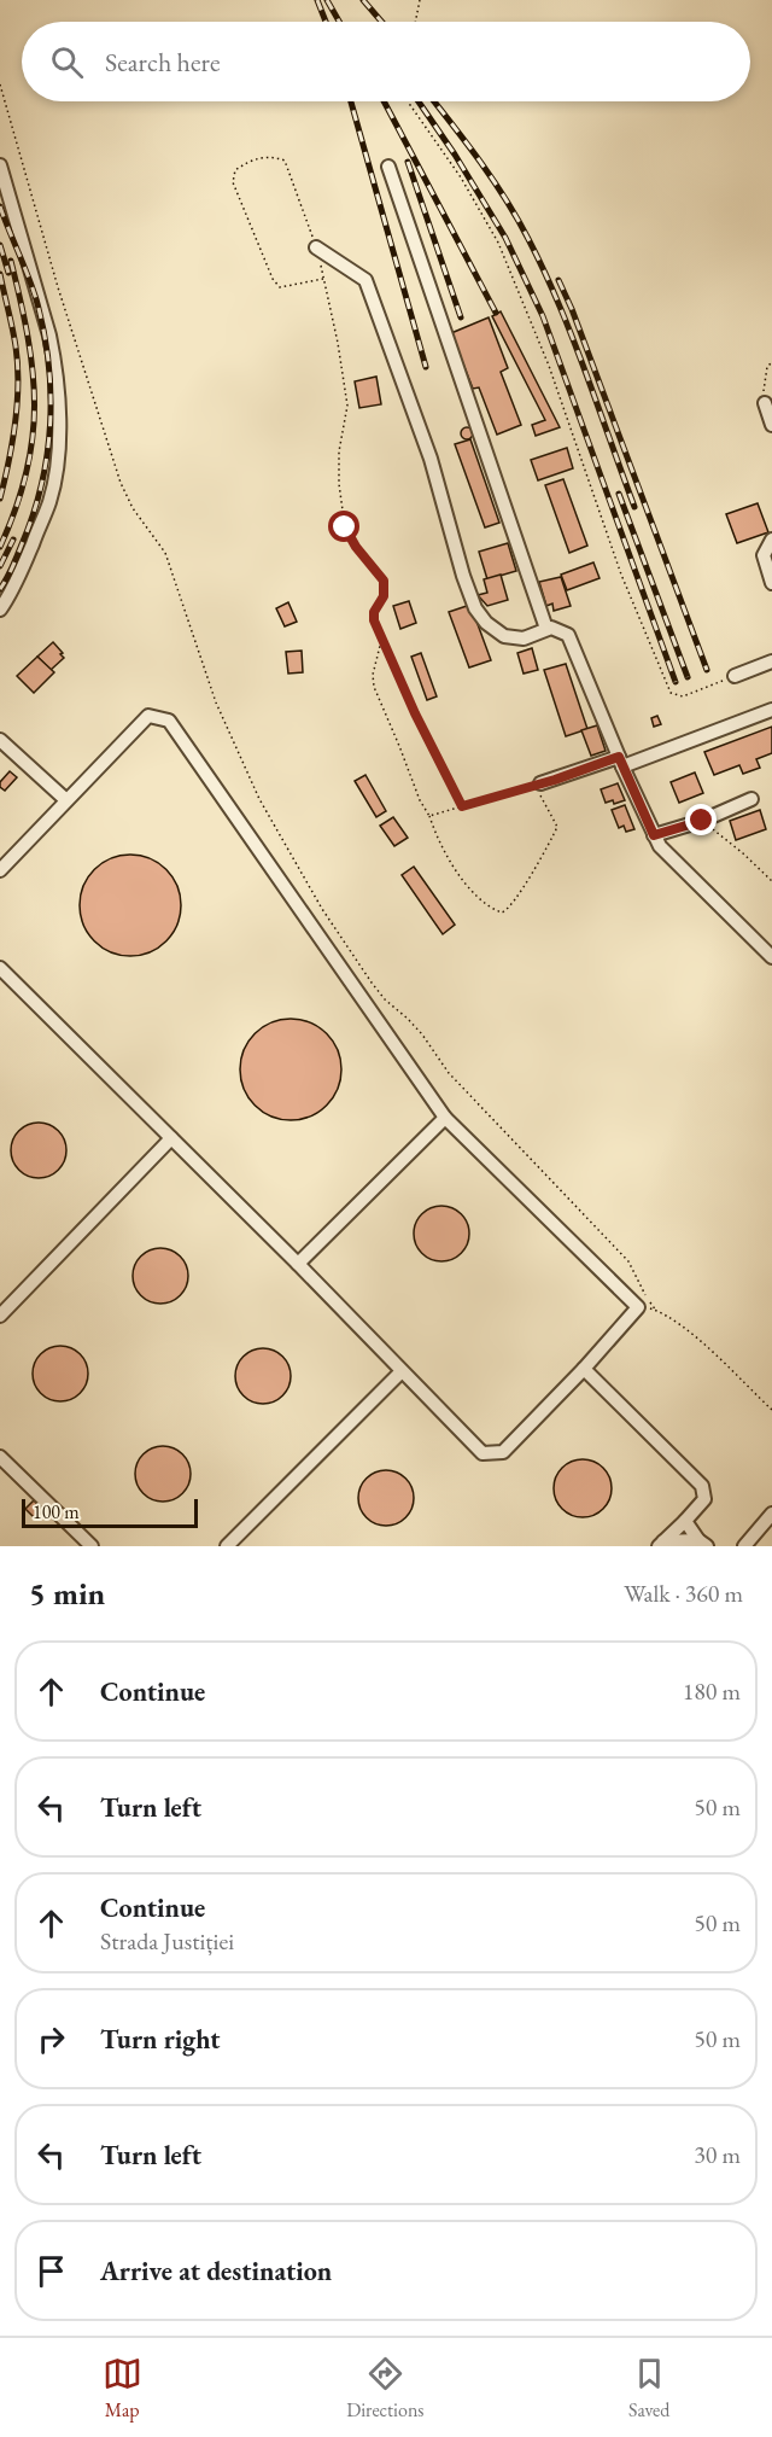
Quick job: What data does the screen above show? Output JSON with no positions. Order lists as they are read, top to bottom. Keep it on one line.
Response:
{"scale_bar":"100 m","page":{"search":"Search here","scale":"100 m","heading":["5 min","Walk · 360 m"],"list":[["Continue","180 m"],["Turn left","50 m"],["Continue","Strada Justiției","50 m"],["Turn right","50 m"],["Turn left","30 m"],"Arrive at destination"],"nav":["Map","Directions","Saved"]}}
